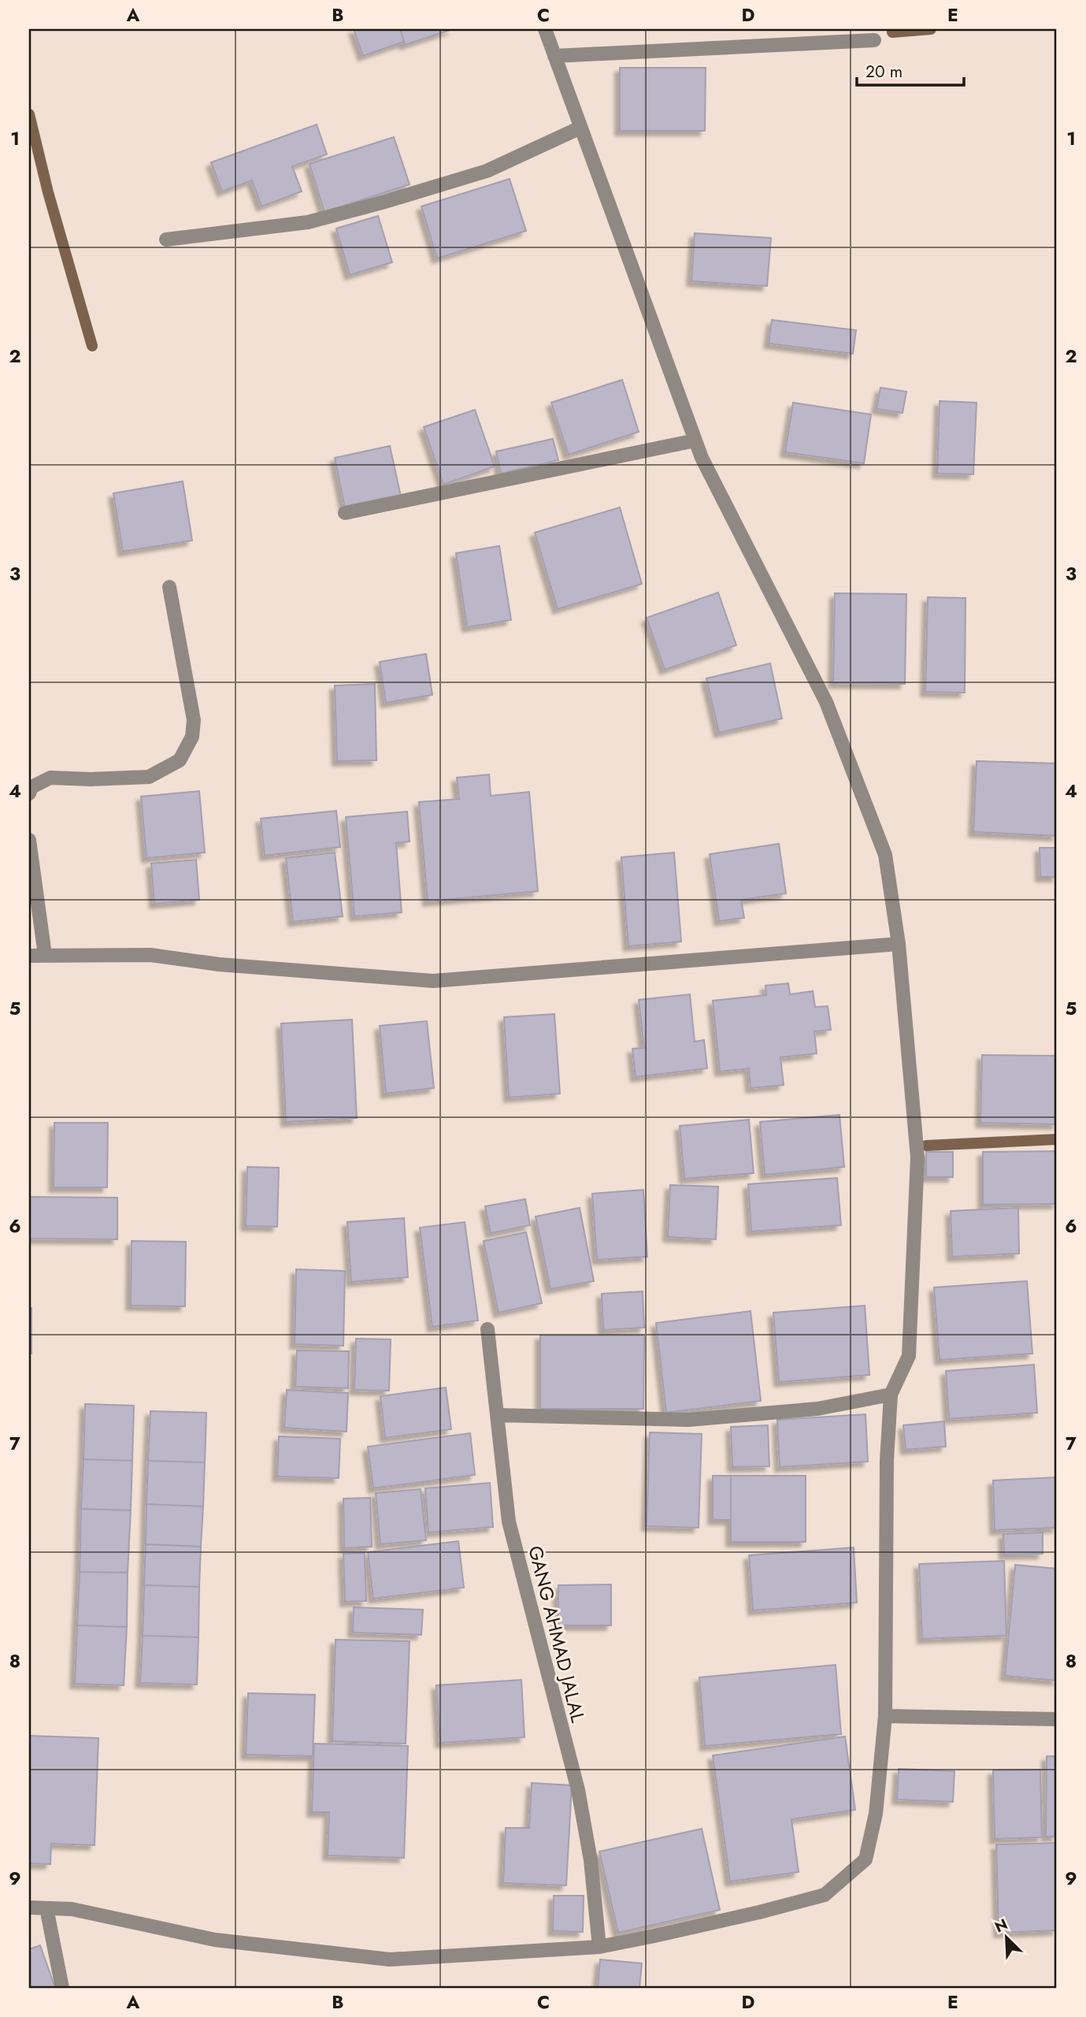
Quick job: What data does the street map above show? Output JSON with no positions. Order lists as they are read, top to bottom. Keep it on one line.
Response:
{"streets":{"street":["GANG AHMAD JALAL"]},"scale_bar":"20 m","north":"top left","grid":{"columns":["A","B","C","D","E"],"rows":["1","2","3","4","5","6","7","8","9"]}}
